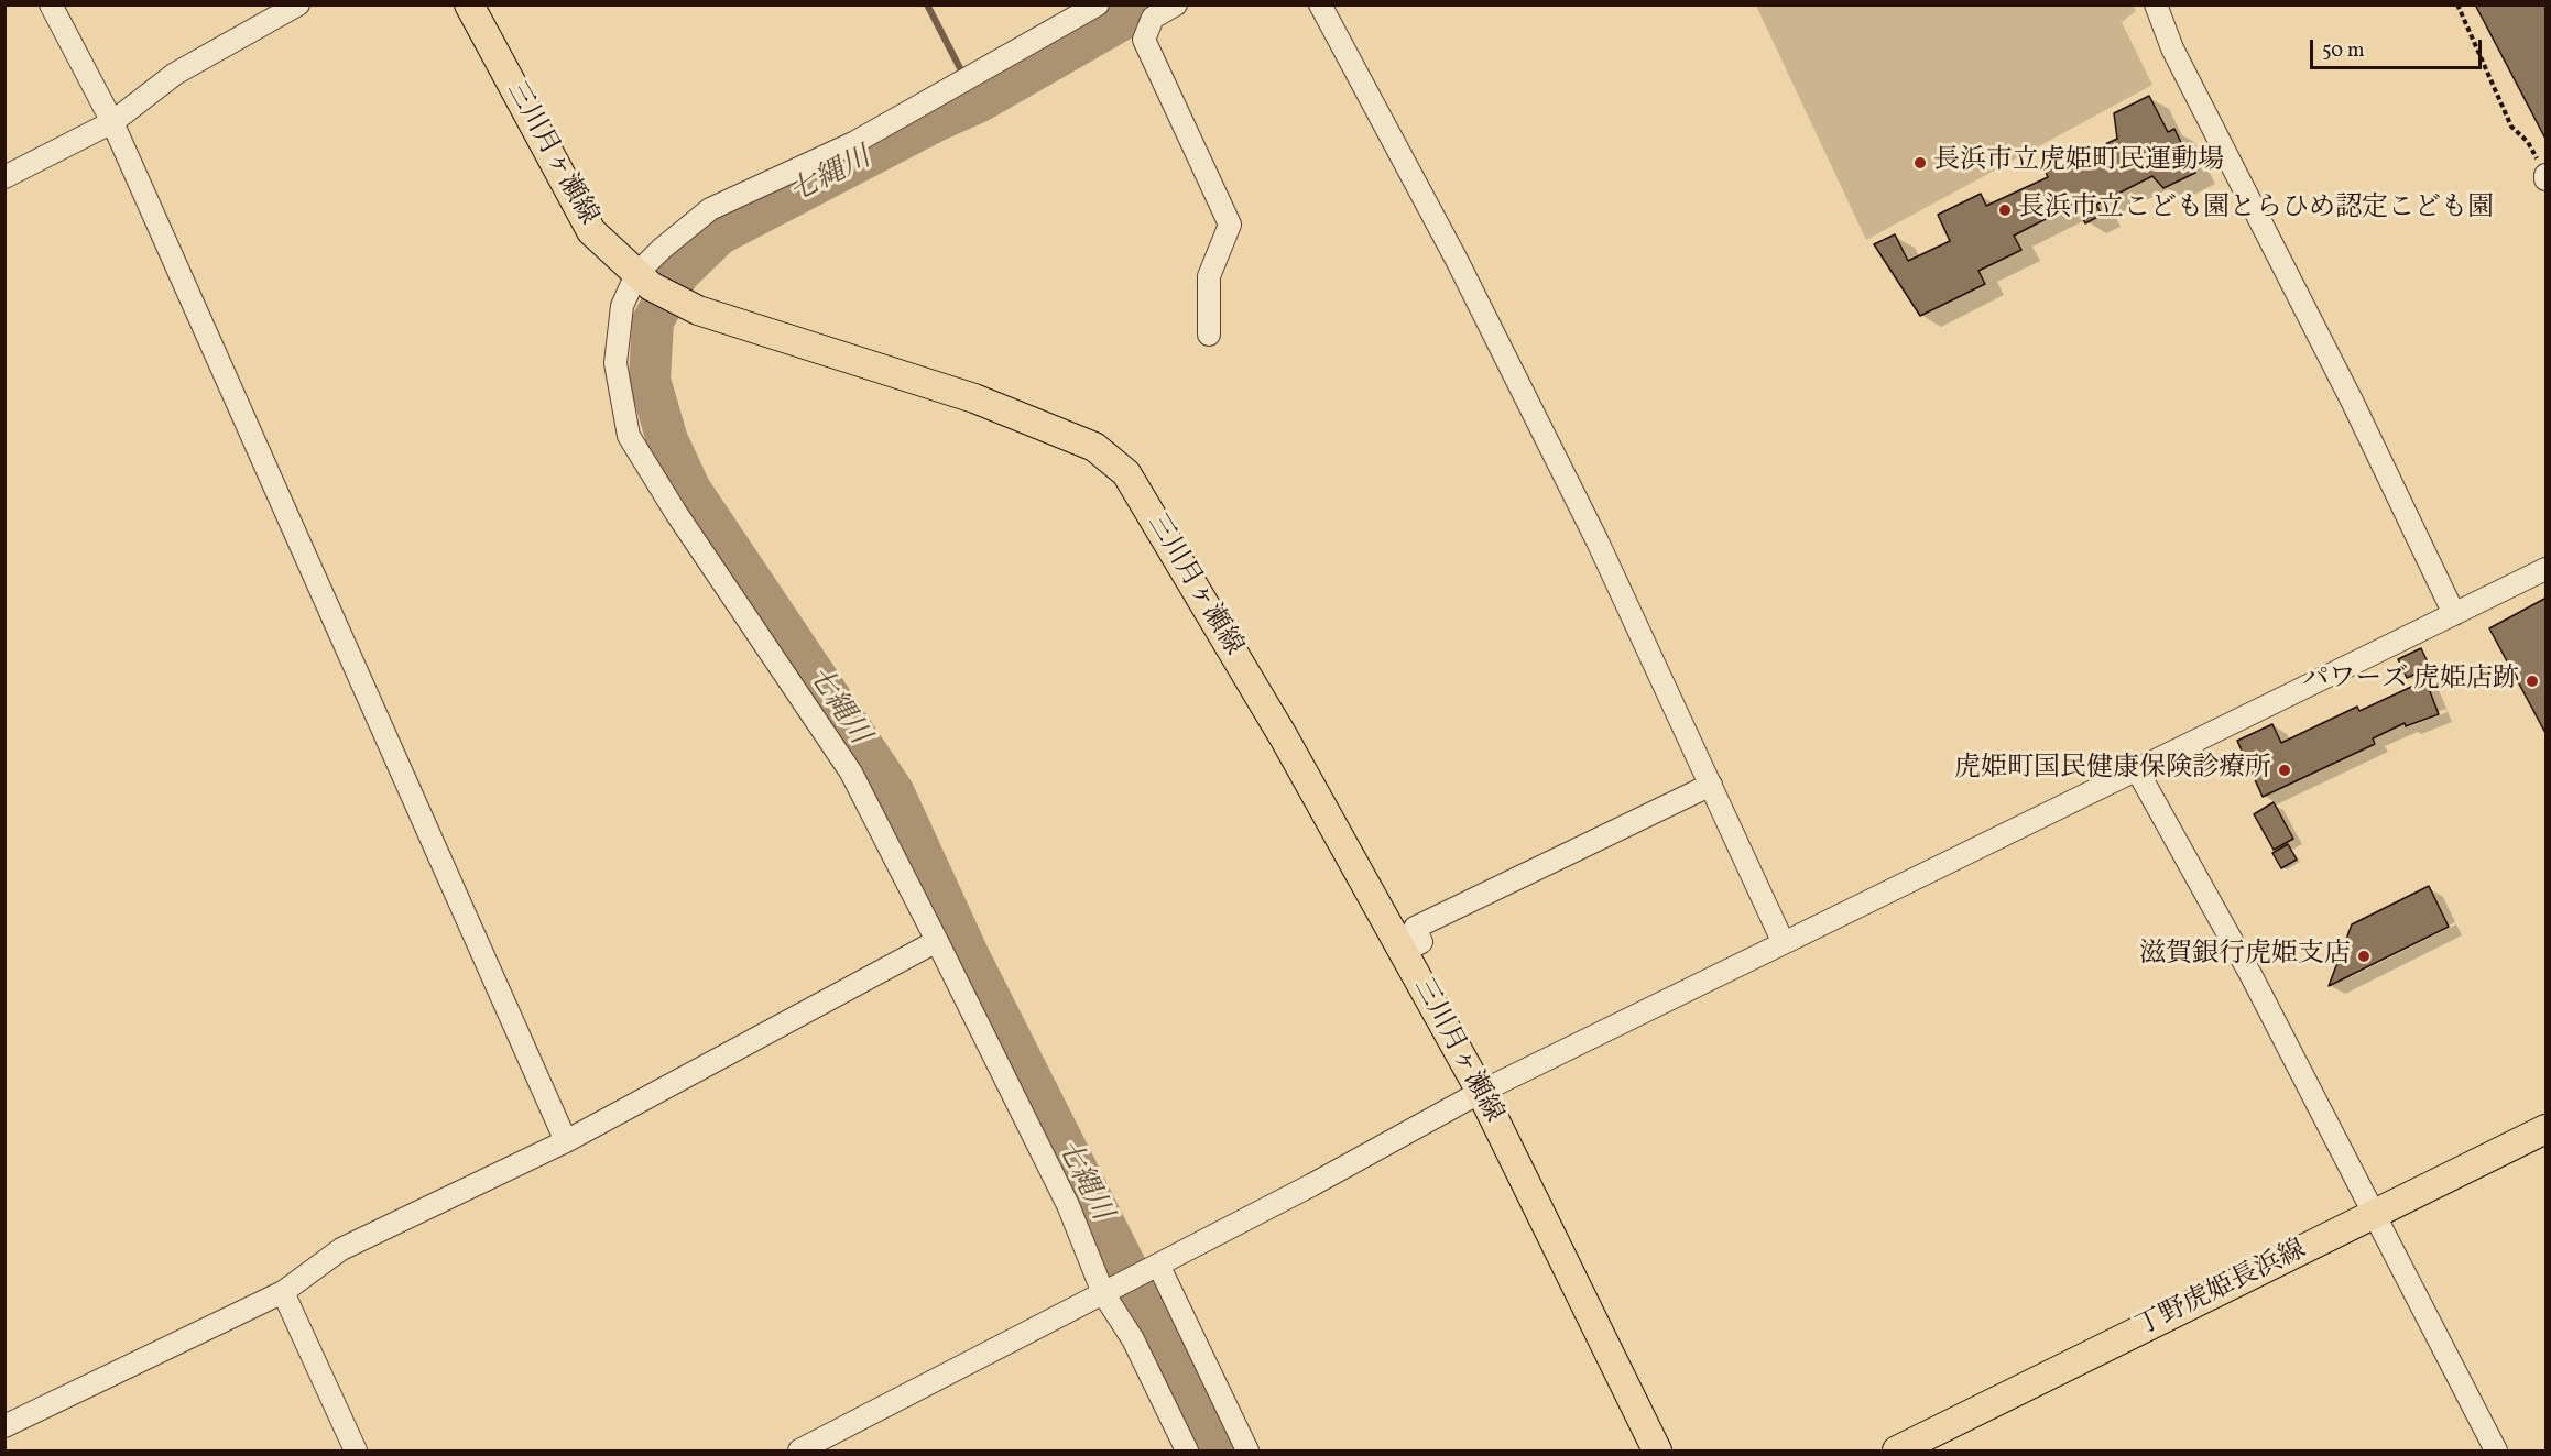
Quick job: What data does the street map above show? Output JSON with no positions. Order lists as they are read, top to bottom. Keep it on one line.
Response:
{"streets":{"main road":["三川月ヶ瀬線","丁野虎姫長浜線"]},"water":["七縄川"],"places":["長浜市立虎姫町民運動場","長浜市立こども園とらひめ認定こども園","パワーズ 虎姫店跡","虎姫町国民健康保険診療所","滋賀銀行虎姫支店"],"scale_bar":"50 m"}
